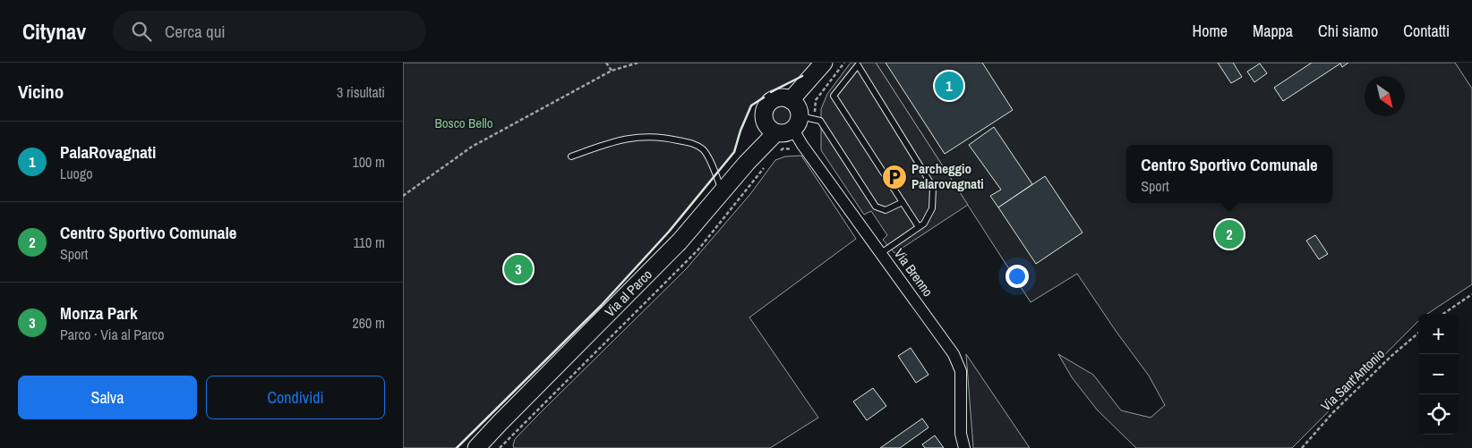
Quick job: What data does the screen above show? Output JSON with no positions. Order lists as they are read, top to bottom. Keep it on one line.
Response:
{"streets":{"street":["Via Brenno","Via al Parco"],"path":["Via Sant'Antonio"]},"crossings":[["Via Brenno","Via al Parco"]],"parks":["Bosco Bello"],"places":{"parking":["Parcheggio Palarovagnati"]},"north":"bottom right","page":{"header":"Citynav","search":"Cerca qui","nav":["Home","Mappa","Chi siamo","Contatti"],"heading":["Vicino","3 risultati"],"pins":["1","2","3"],"list":[{"mark":"1","name":"PalaRovagnati","note":"Luogo","value":"100 m"},{"mark":"2","name":"Centro Sportivo Comunale","note":"Sport","value":"110 m"},{"mark":"3","name":"Monza Park","note":"Parco · Via al Parco","value":"260 m"}],"popup":["Centro Sportivo Comunale","Sport"],"map_buttons":["+","−"],"buttons":["Salva","Condividi"]}}
